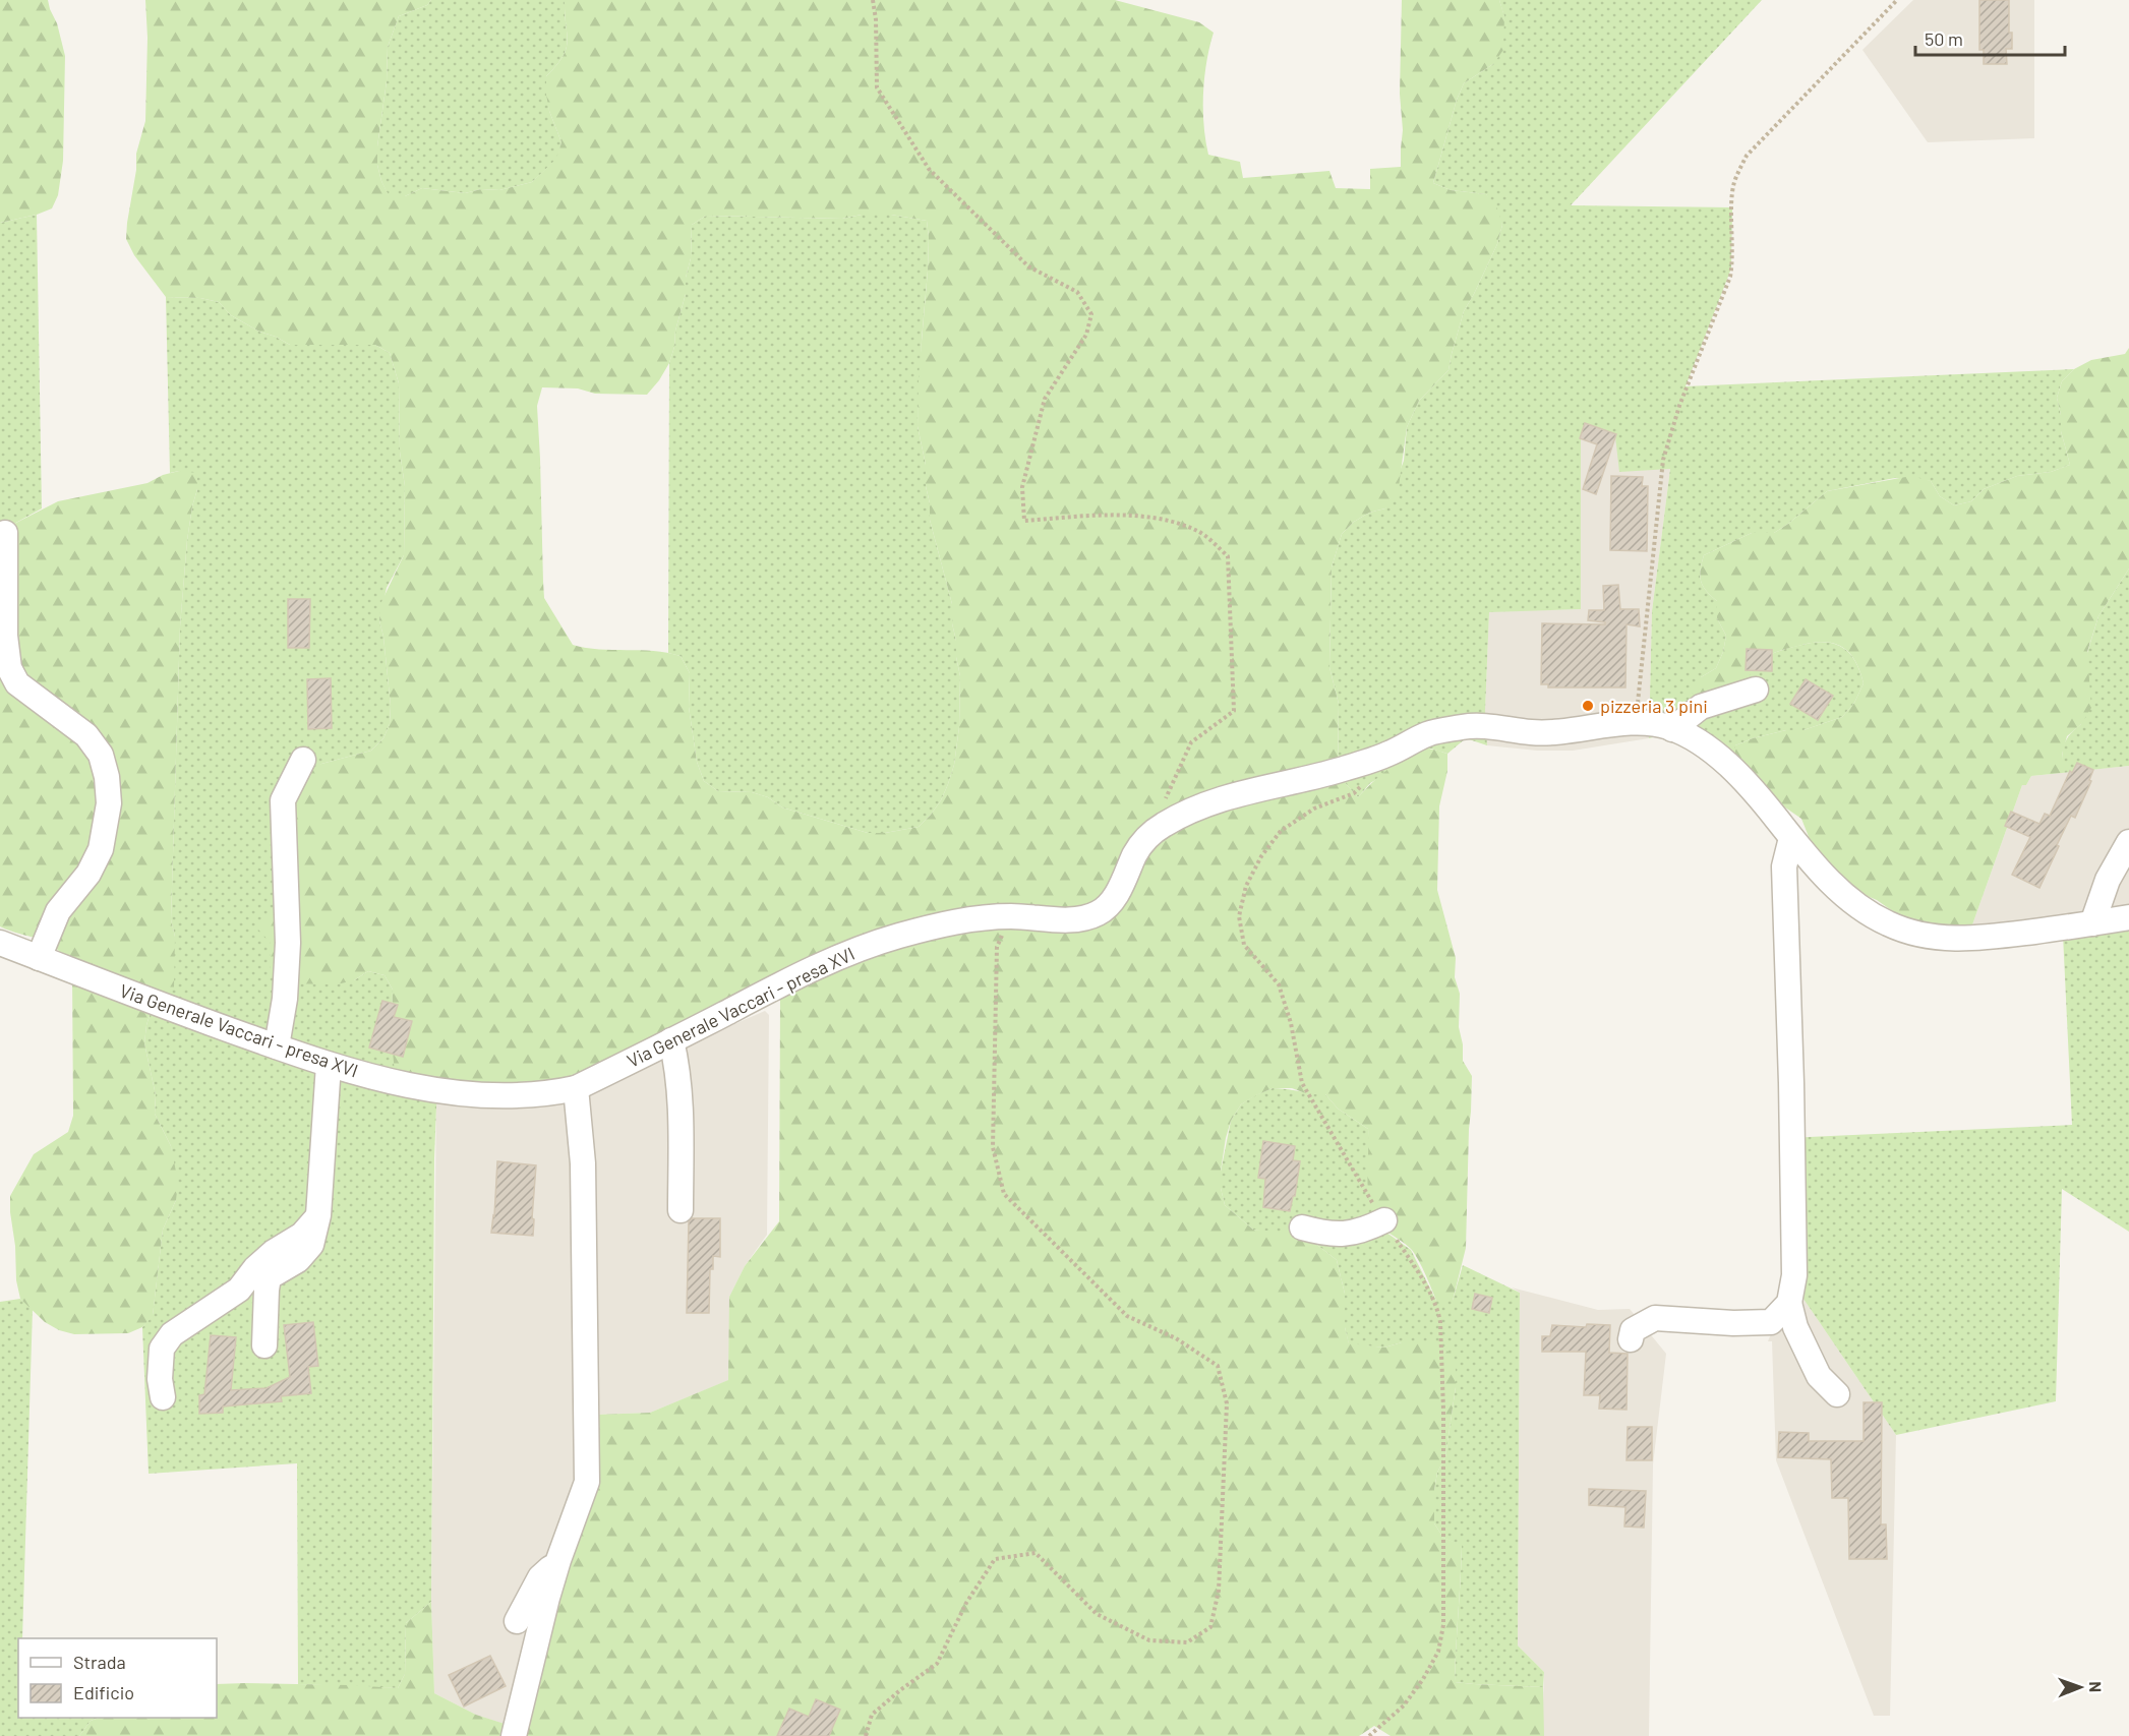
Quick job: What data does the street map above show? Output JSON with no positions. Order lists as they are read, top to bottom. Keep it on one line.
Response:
{"streets":{"street":["Via Generale Vaccari - presa XVI"]},"places":["pizzeria 3 pini"],"legend":["Strada","Edificio"],"scale_bar":"50 m","north":"right"}
